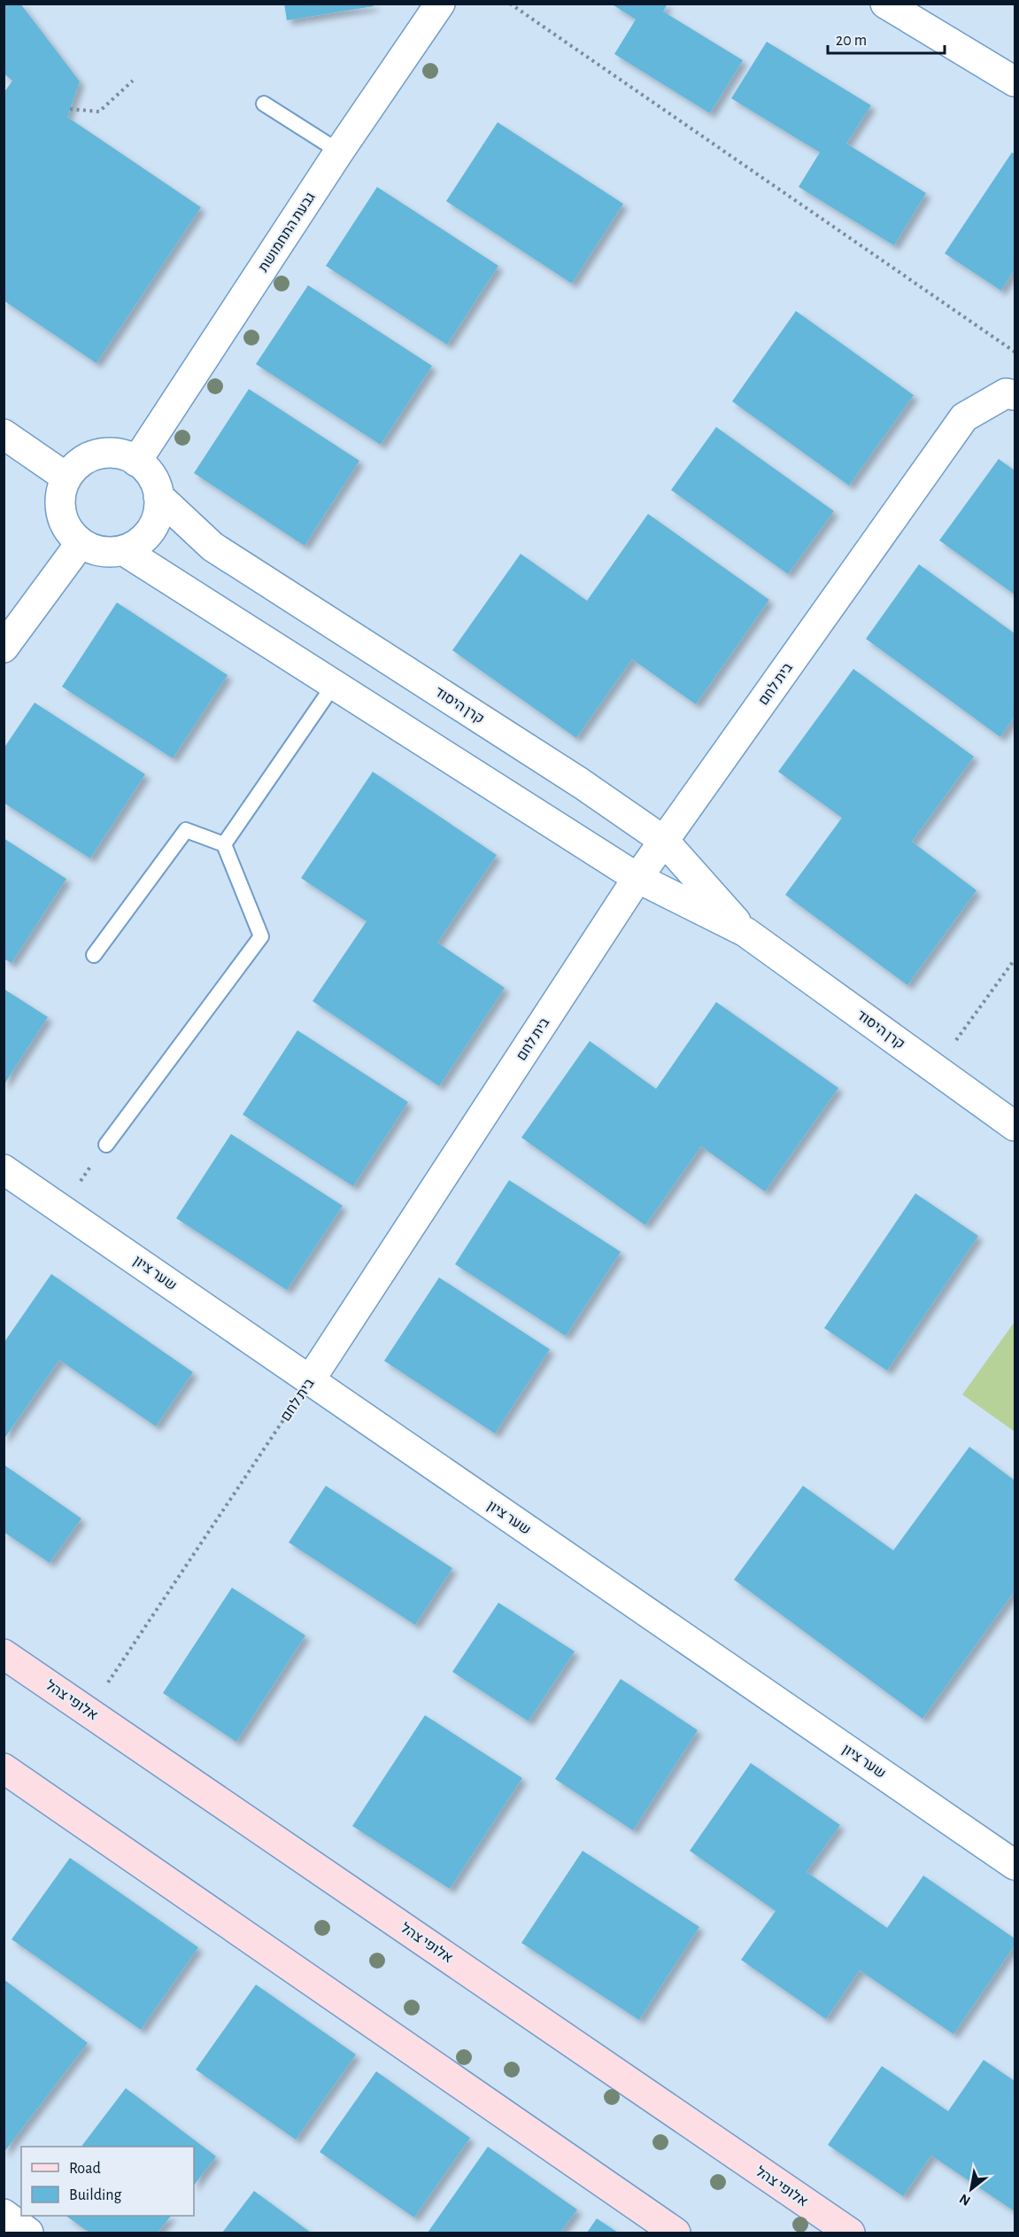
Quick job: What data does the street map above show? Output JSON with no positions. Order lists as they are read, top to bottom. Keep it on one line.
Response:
{"streets":{"main road":["אלופי צהל"],"street":["גבעת התחמושת","בית לחם","קרן היסוד","שער ציון"]},"crossings":[["גבעת התחמושת","קרן היסוד"],["בית לחם","קרן היסוד"],["בית לחם","שער ציון"],["בית לחם","אלופי צהל"]],"legend":["Road","Building"],"scale_bar":"20 m","north":"bottom left"}
